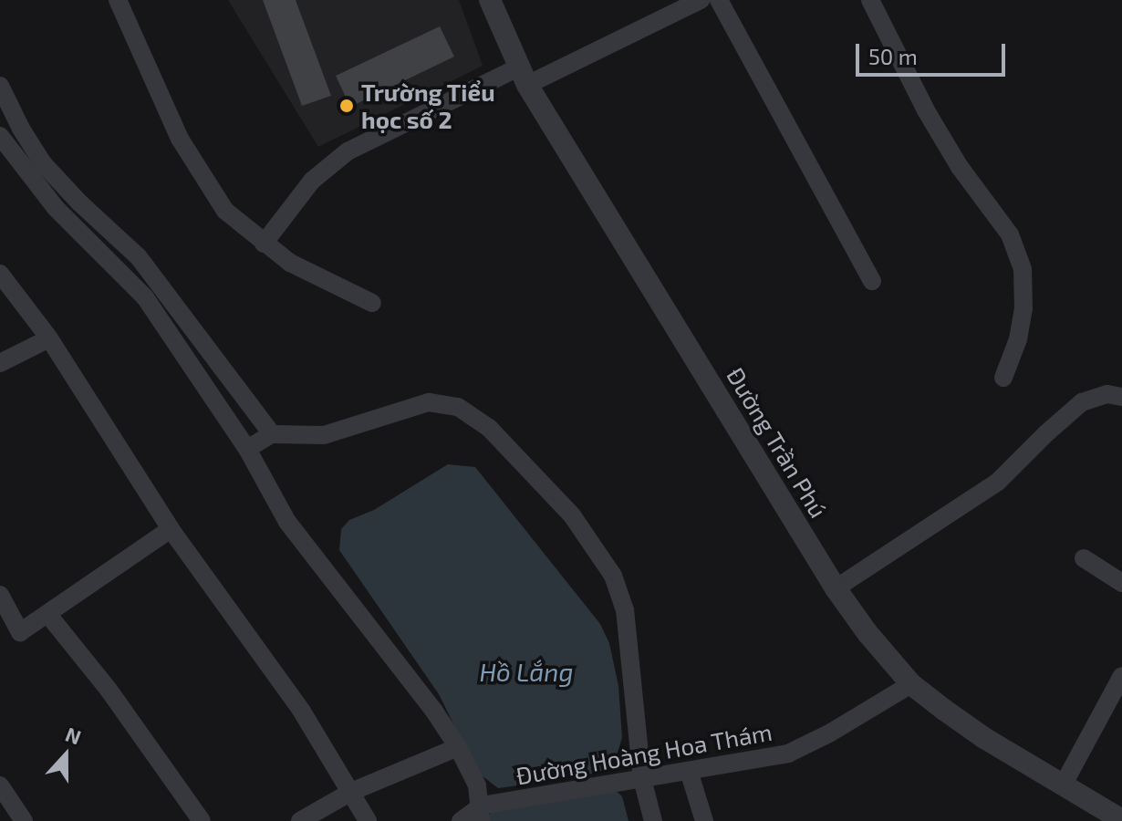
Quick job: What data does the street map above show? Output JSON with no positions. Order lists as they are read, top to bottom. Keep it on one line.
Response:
{"streets":{"street":["Đường Trần Phú","Đường Hoàng Hoa Thám"]},"crossings":[["Đường Trần Phú","Đường Hoàng Hoa Thám"]],"water":["Hồ Lắng"],"places":["Trường Tiểu học số 2"],"scale_bar":"50 m","north":"top"}
